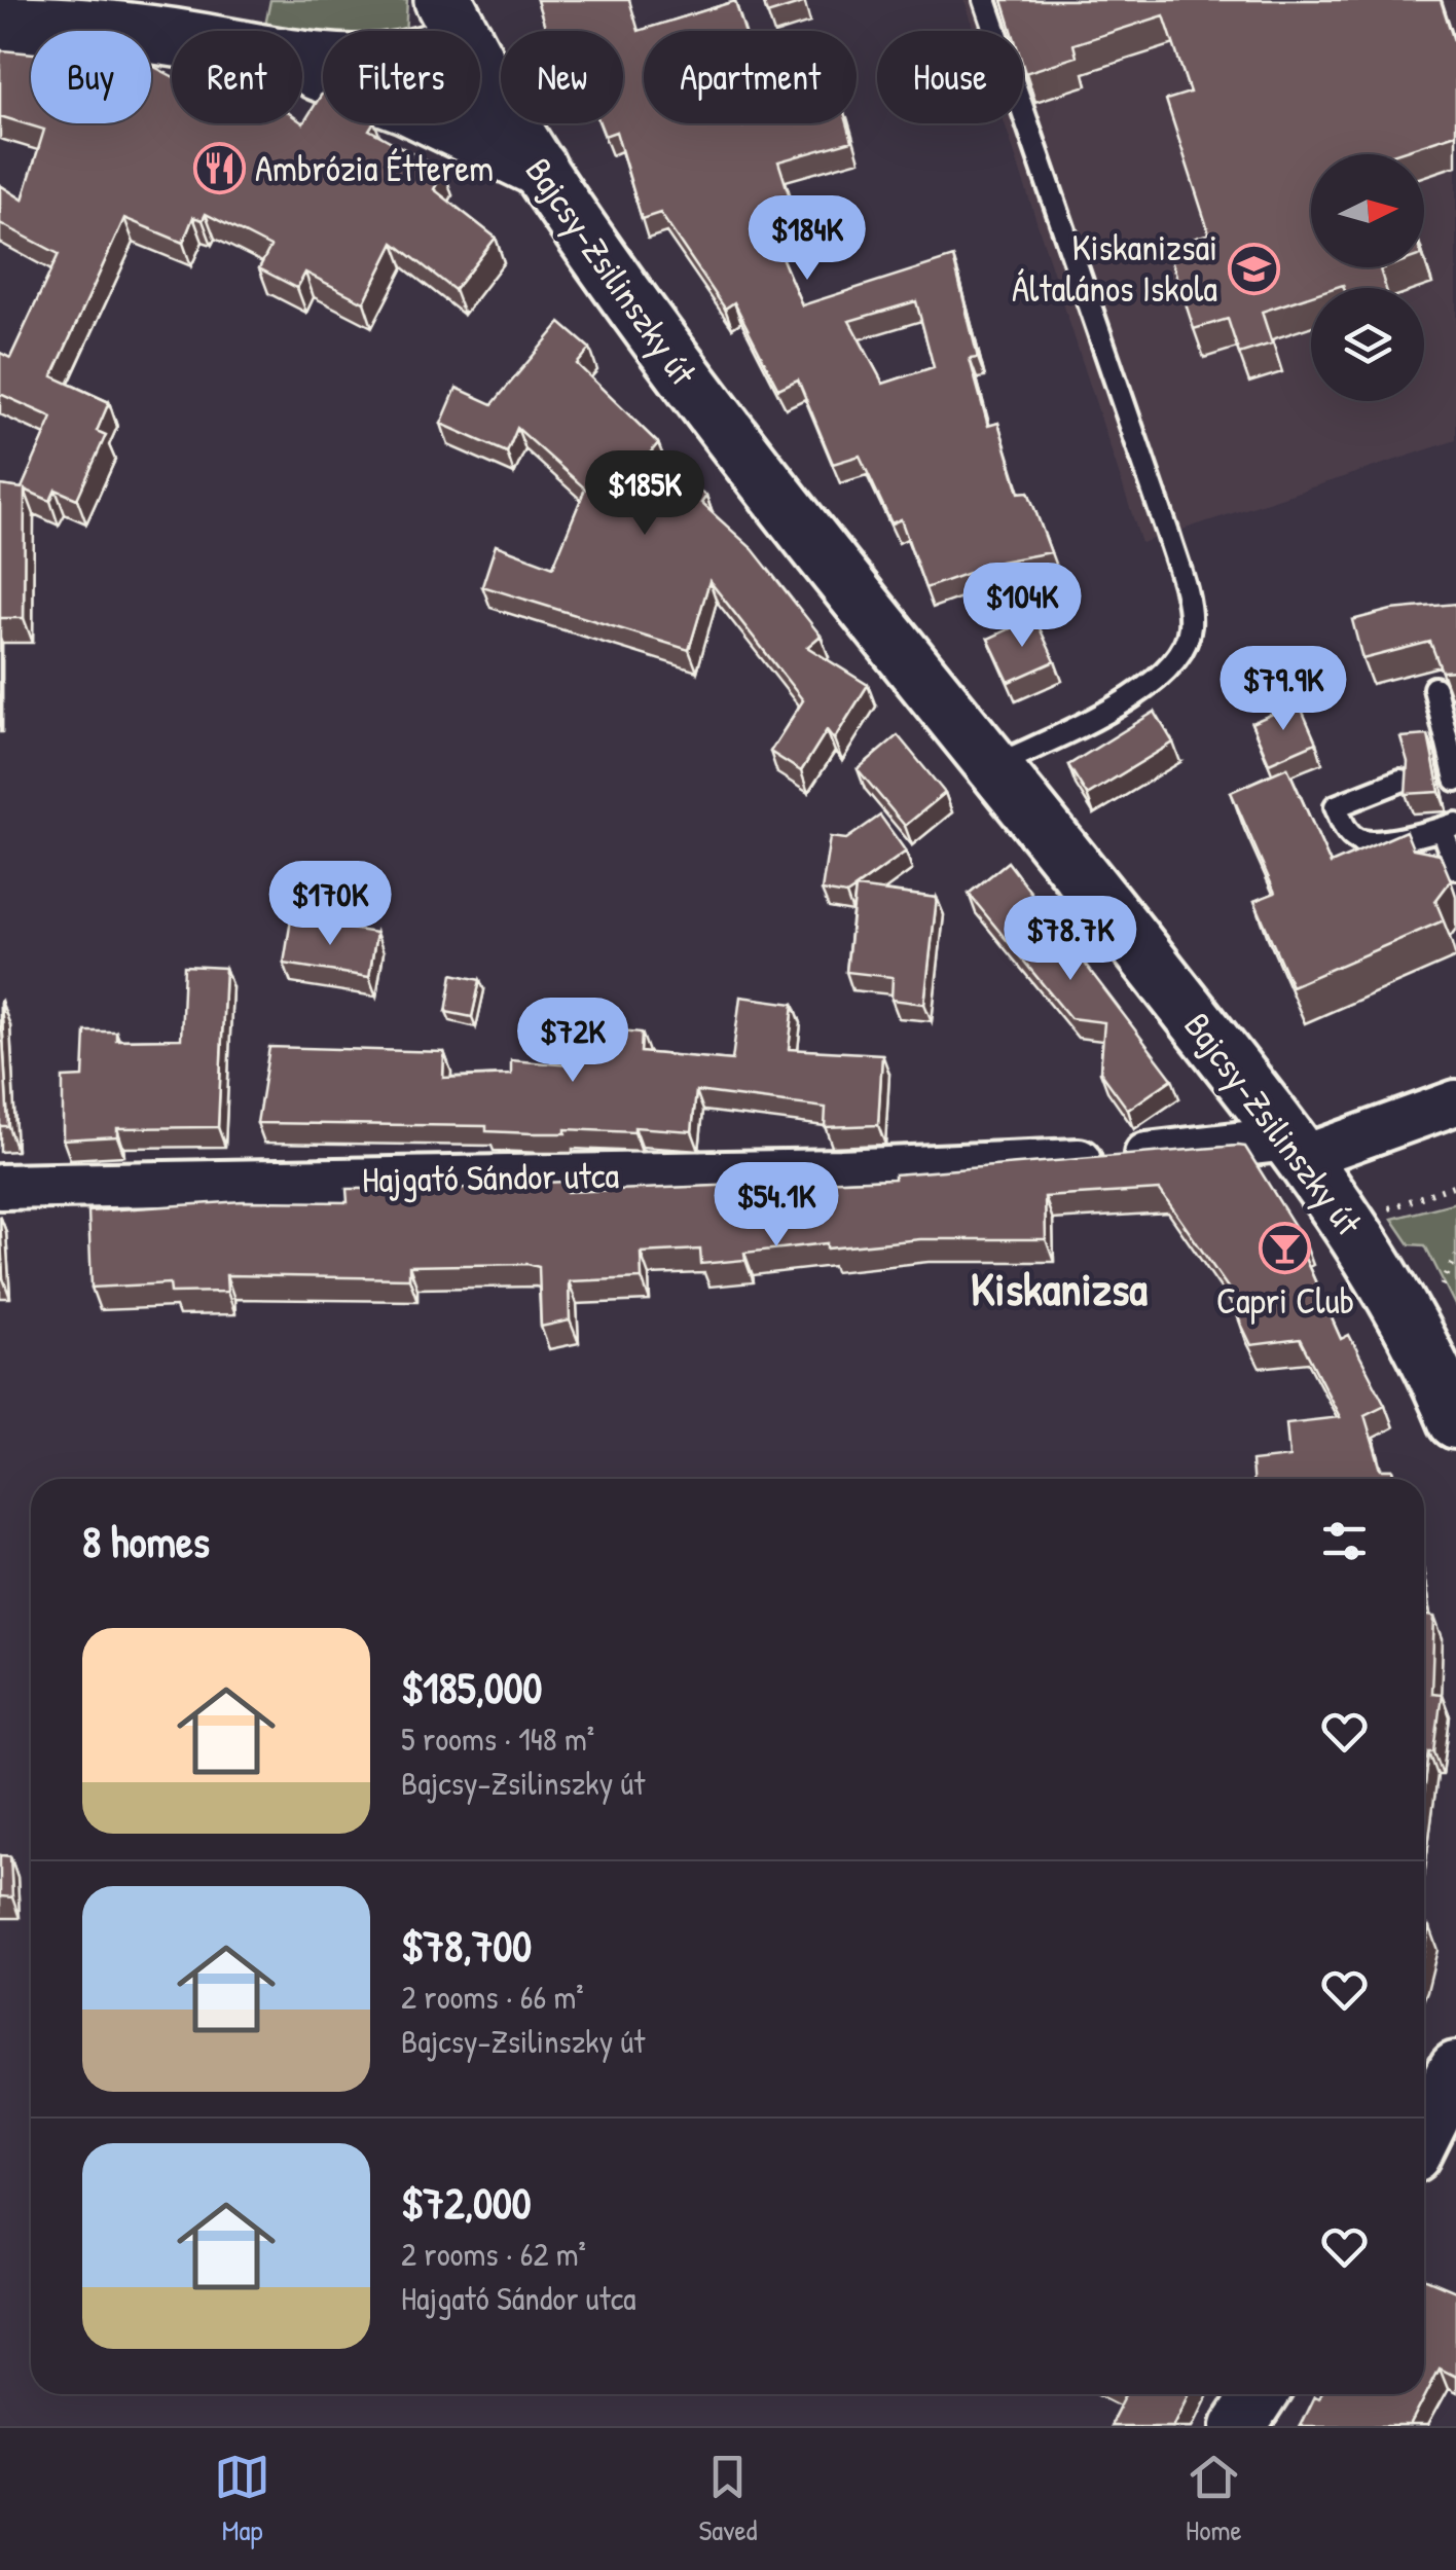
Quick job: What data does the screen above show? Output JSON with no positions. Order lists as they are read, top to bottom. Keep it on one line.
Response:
{"streets":{"main road":["Bajcsy-Zsilinszky út"],"street":["Hajgató Sándor utca"]},"crossings":[["Bajcsy-Zsilinszky út","Hajgató Sándor utca"]],"districts":["Kiskanizsa"],"places":{"restaurant":["Ambrózia Étterem"],"school or university":["Kiskanizsai Általános Iskola"],"bar":["Capri Club"]},"north":"right","page":{"chip":["Buy","Rent","Filters","New","Apartment","House"],"price":["$184K","$185K","$104K","$79.9K","$170K","$78.7K","$72K","$54.1K"],"heading":"8 homes","list":[{"name":"$185,000","note":"5 rooms · 148 m² · Bajcsy-Zsilinszky út"},{"name":"$78,700","note":"2 rooms · 66 m² · Bajcsy-Zsilinszky út"},{"name":"$72,000","note":"2 rooms · 62 m² · Hajgató Sándor utca"}],"tabs":["Map","Saved","Home"]}}
